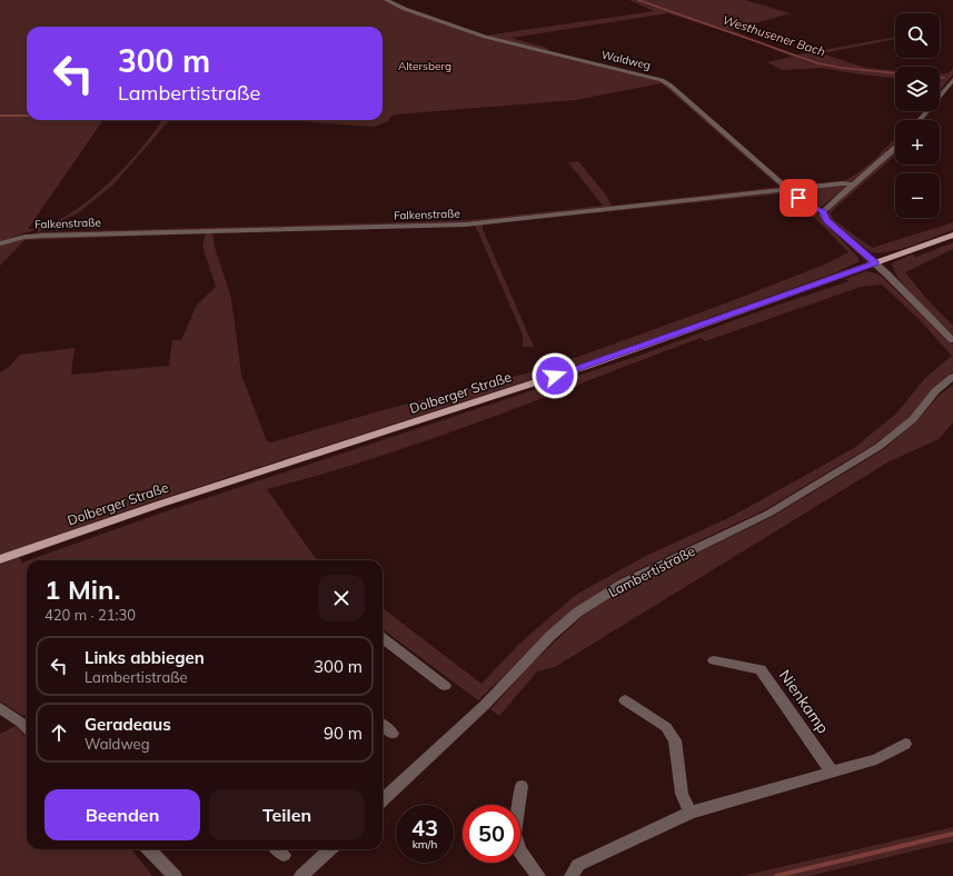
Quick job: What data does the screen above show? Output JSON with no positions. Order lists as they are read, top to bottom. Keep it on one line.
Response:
{"streets":{"main road":["Dolberger Straße"],"street":["Waldweg","Falkenstraße","Lambertistraße","Nienkamp"]},"crossings":[["Waldweg","Falkenstraße"]],"water":["Westhusener Bach"],"parks":["Altersberg"],"page":{"map_buttons":["+","−"],"turn":["300 m","Lambertistraße"],"heading":["1 Min.","420 m · 21:30"],"list":[{"name":"Links abbiegen","note":"Lambertistraße","value":"300 m"},{"name":"Geradeaus","note":"Waldweg","value":"90 m"}],"buttons":["Beenden","Teilen"],"speed":"43 km/h","limit":"50"}}
